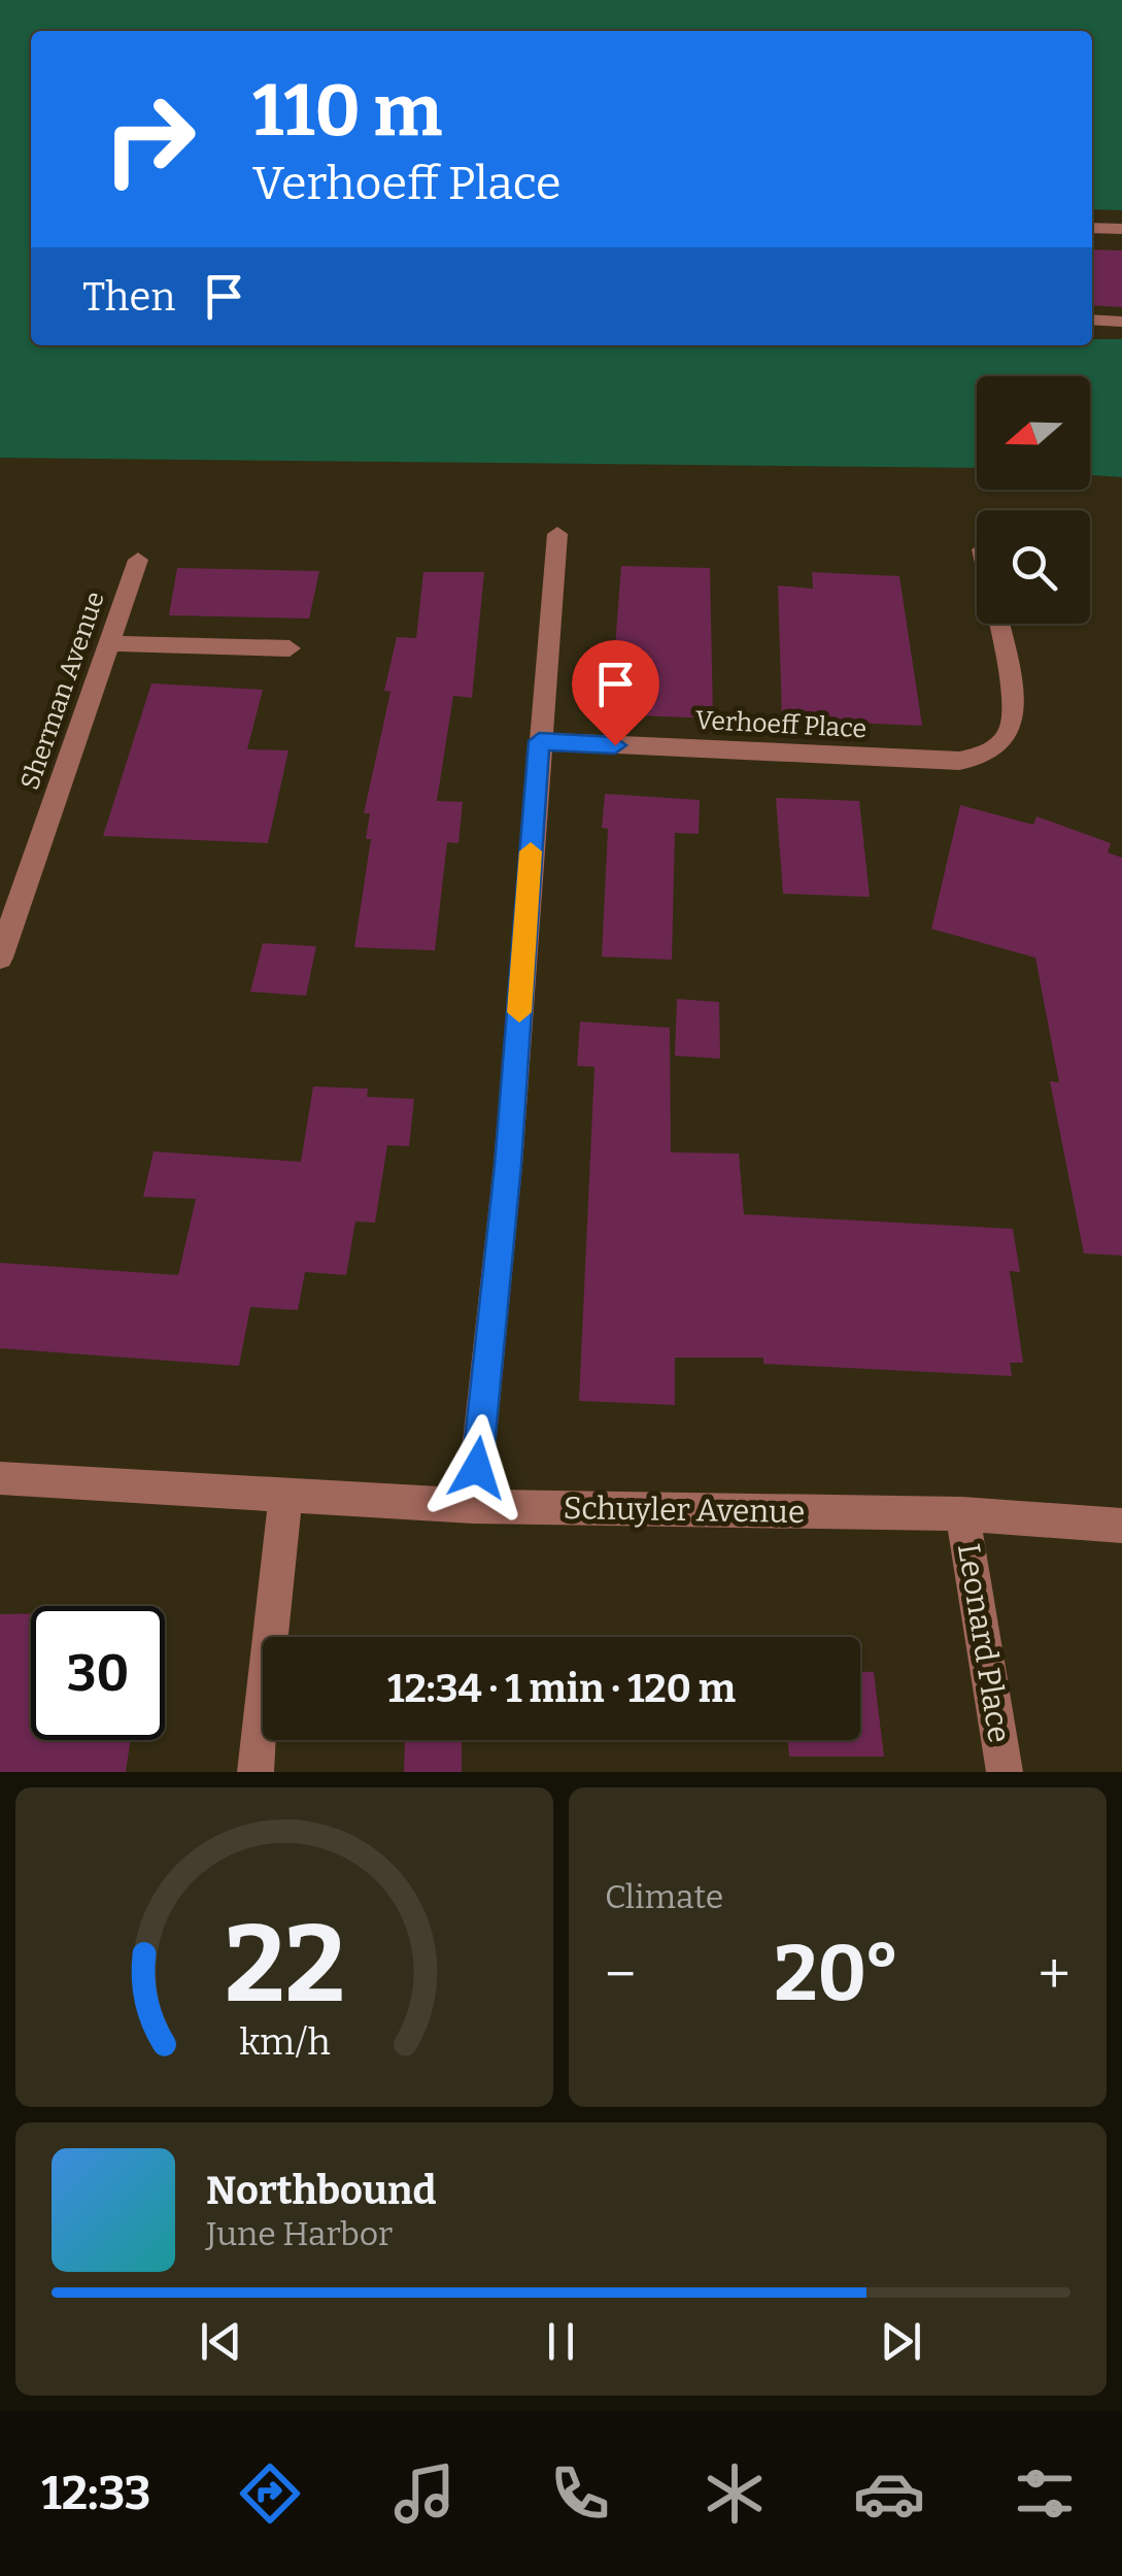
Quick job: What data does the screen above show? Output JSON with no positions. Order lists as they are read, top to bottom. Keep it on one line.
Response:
{"streets":{"street":["Sherman Avenue","Verhoeff Place","Schuyler Avenue","Leonard Place"]},"crossings":[["Schuyler Avenue","Leonard Place"]],"north":"left","page":{"turn":["110 m","Verhoeff Place"],"then":"Then","limit":"30","trip":"12:34 · 1 min · 120 m","tile":"Climate","heat":["−","20°","+"],"song":["Northbound","June Harbor"],"tabs":"12:33","gauge":["22","km/h"]}}
